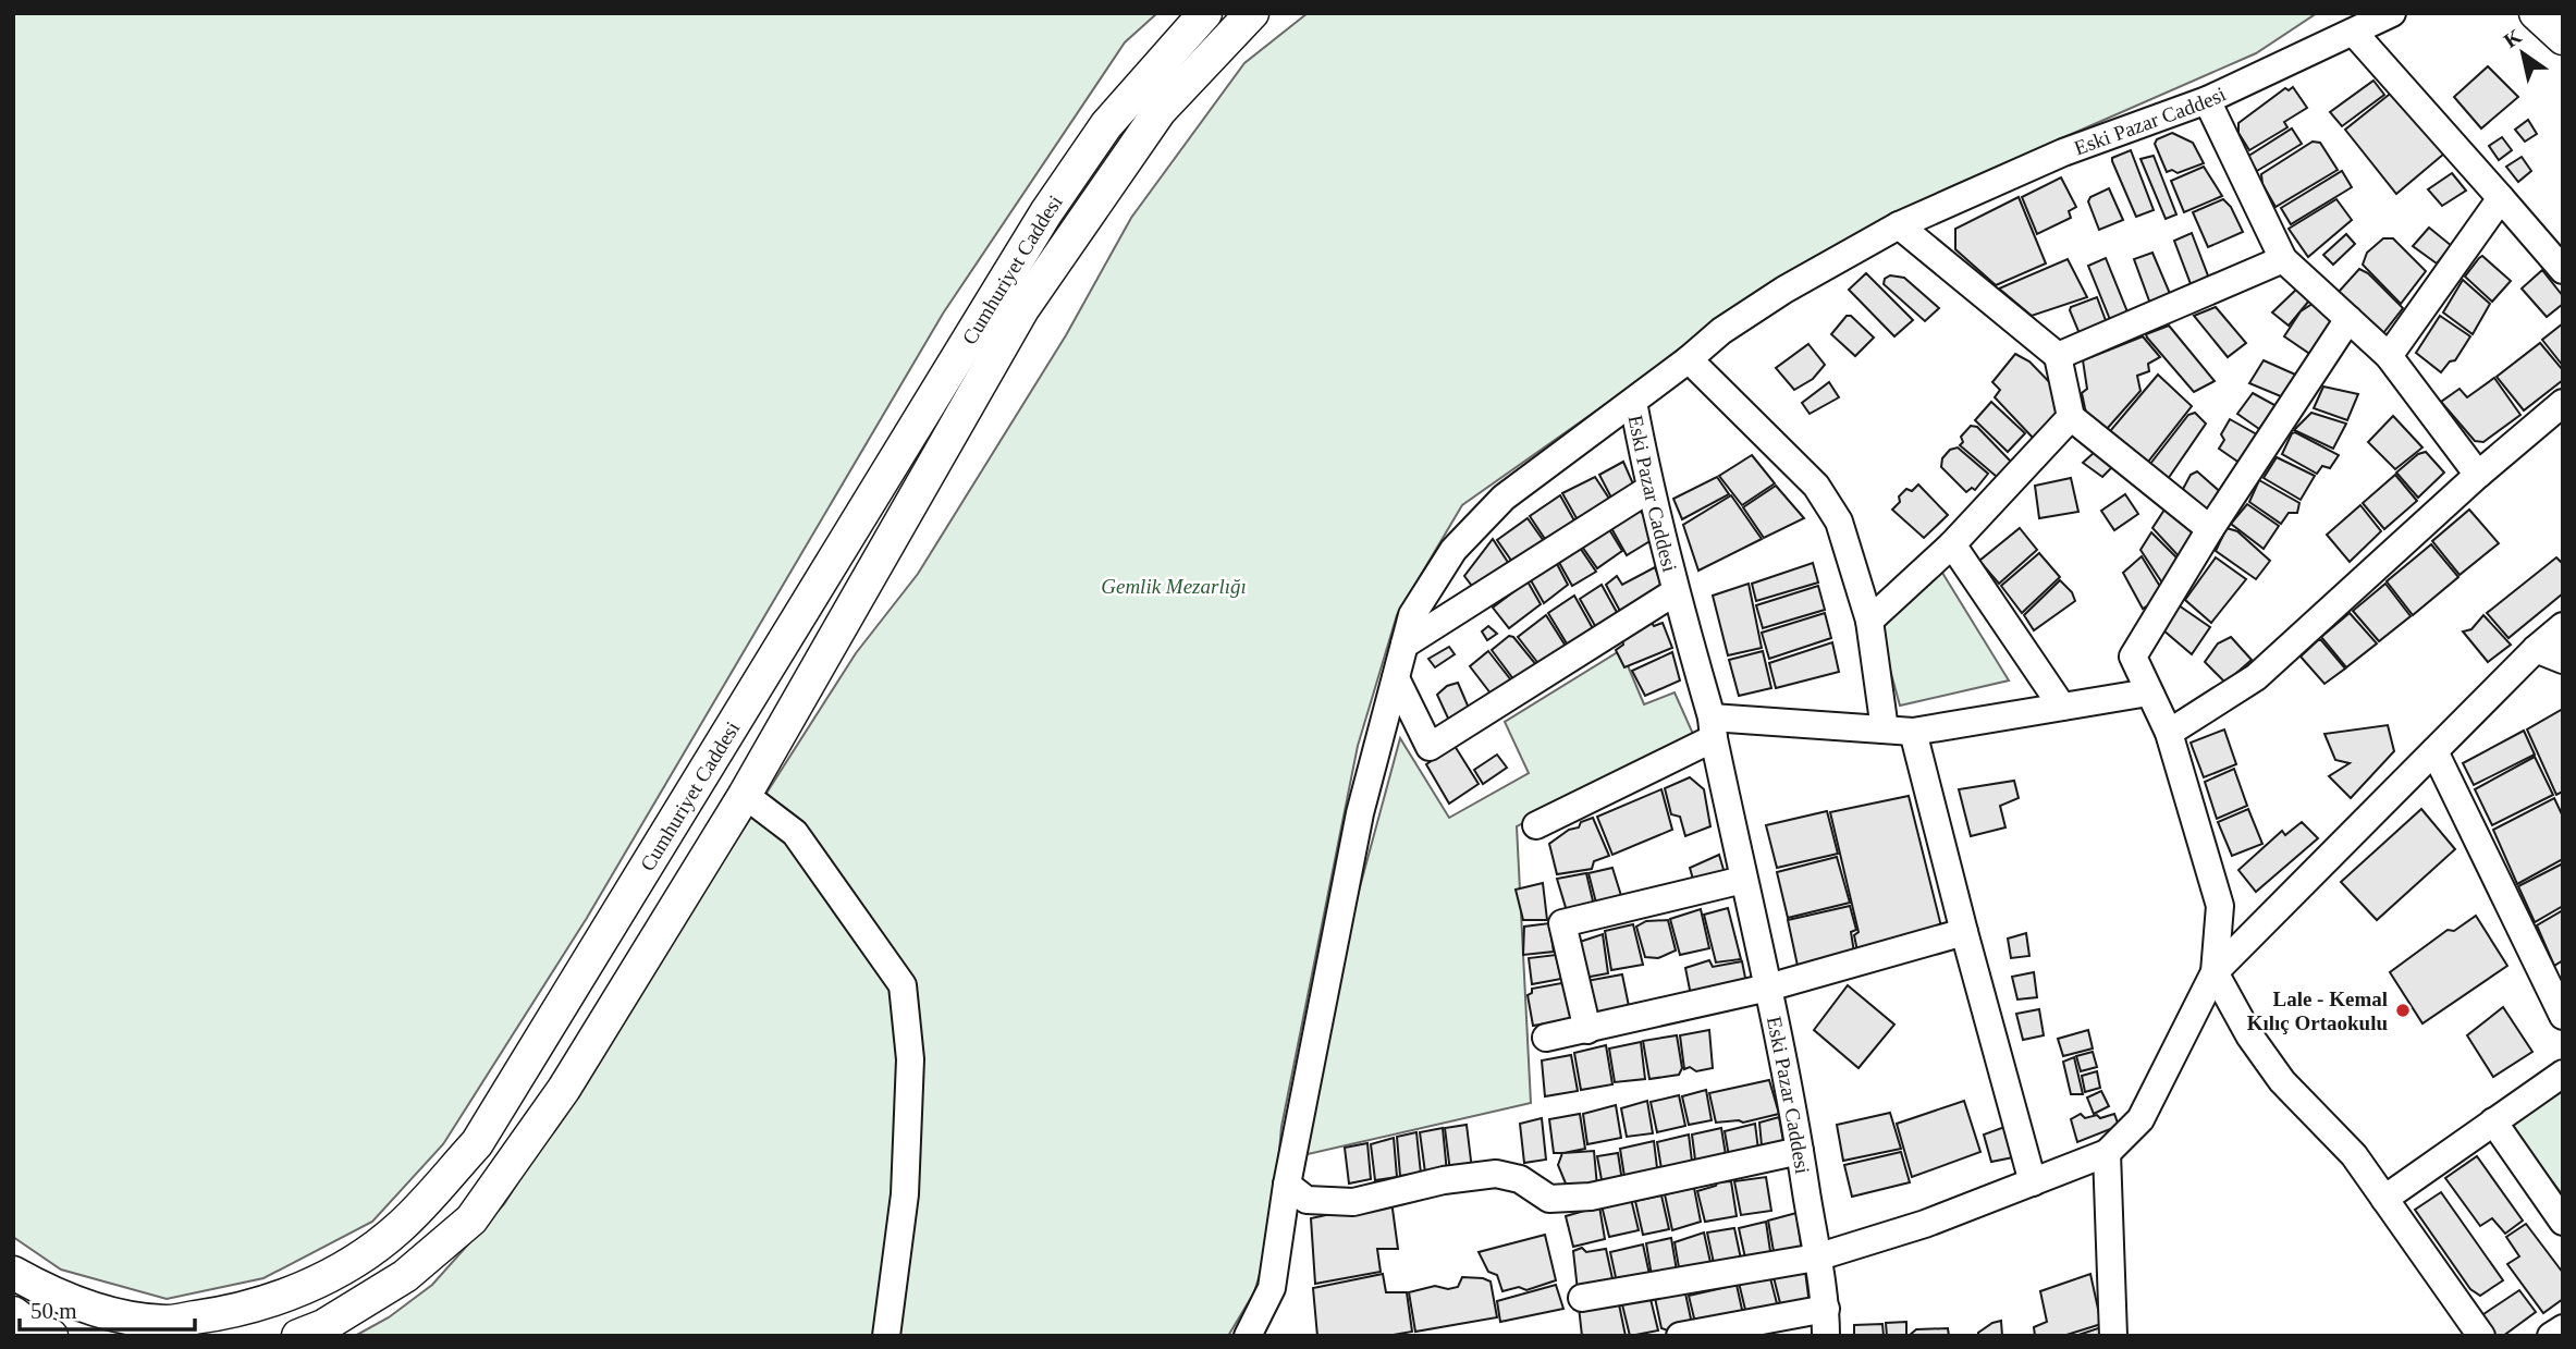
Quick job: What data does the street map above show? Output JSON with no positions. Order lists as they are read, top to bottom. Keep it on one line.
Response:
{"streets":{"main road":["Cumhuriyet Caddesi"],"street":["Eski Pazar Caddesi"]},"parks":["Gemlik Mezarlığı"],"places":["Lale - Kemal Kılıç Ortaokulu"],"scale_bar":"50 m","north":"top left"}
